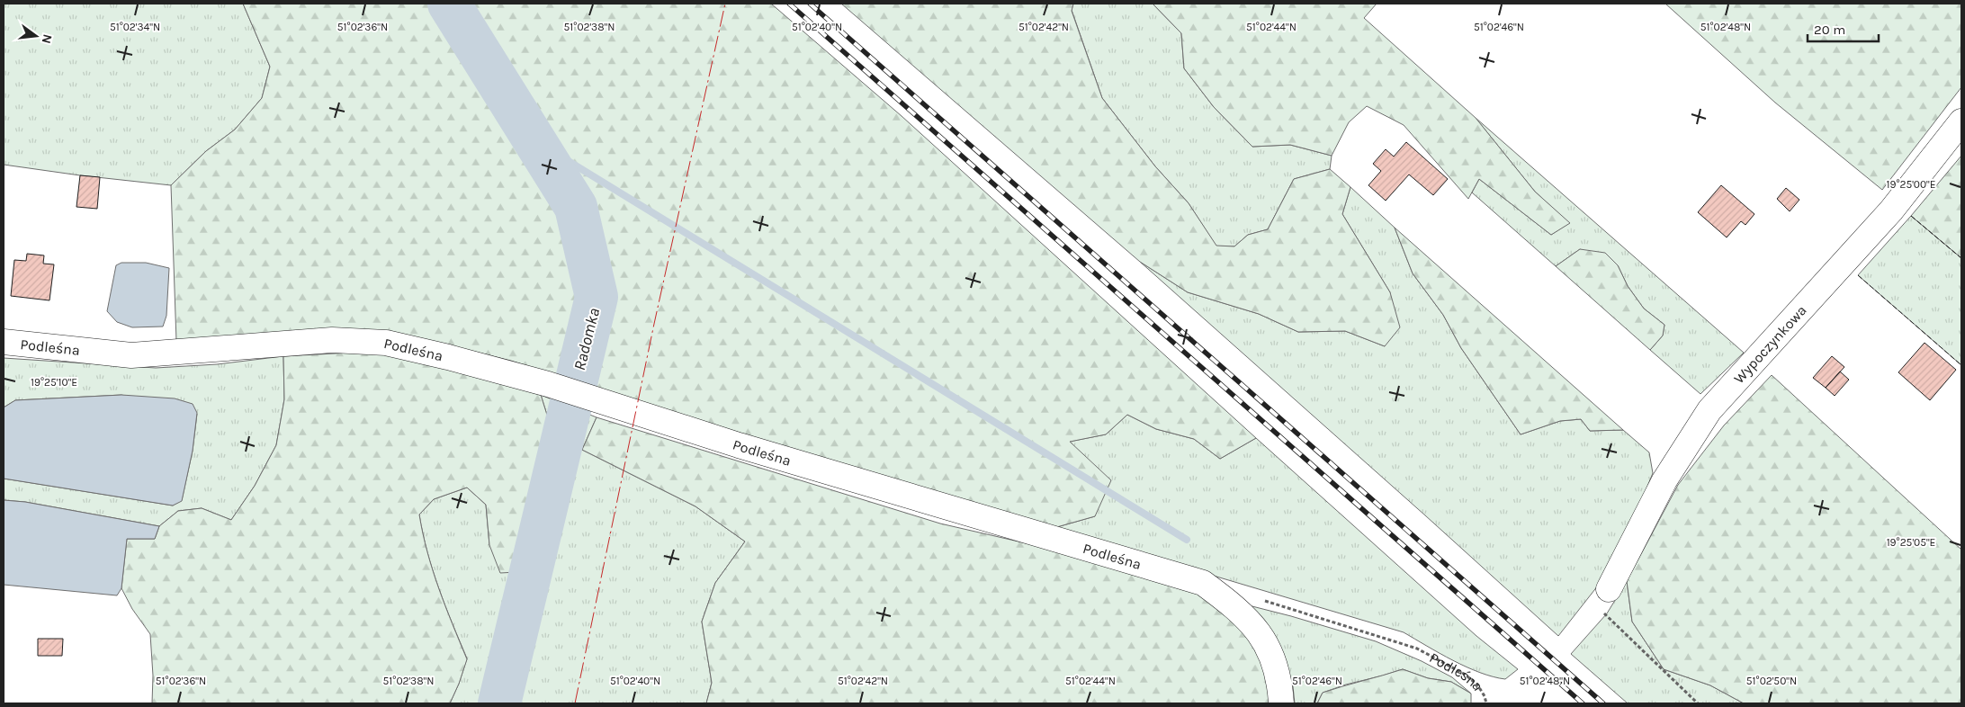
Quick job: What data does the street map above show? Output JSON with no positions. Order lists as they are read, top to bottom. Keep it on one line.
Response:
{"streets":{"street":["Wypoczynkowa","Podleśna"]},"water":["Radomka"],"scale_bar":"20 m","north":"right","coordinates":["51°02'34\"N","51°02'36\"N","51°02'38\"N","51°02'40\"N","51°02'42\"N","51°02'44\"N","51°02'46\"N","51°02'48\"N","19°25'00\"E","19°25'10\"E","19°25'05\"E","51°02'50\"N"]}
